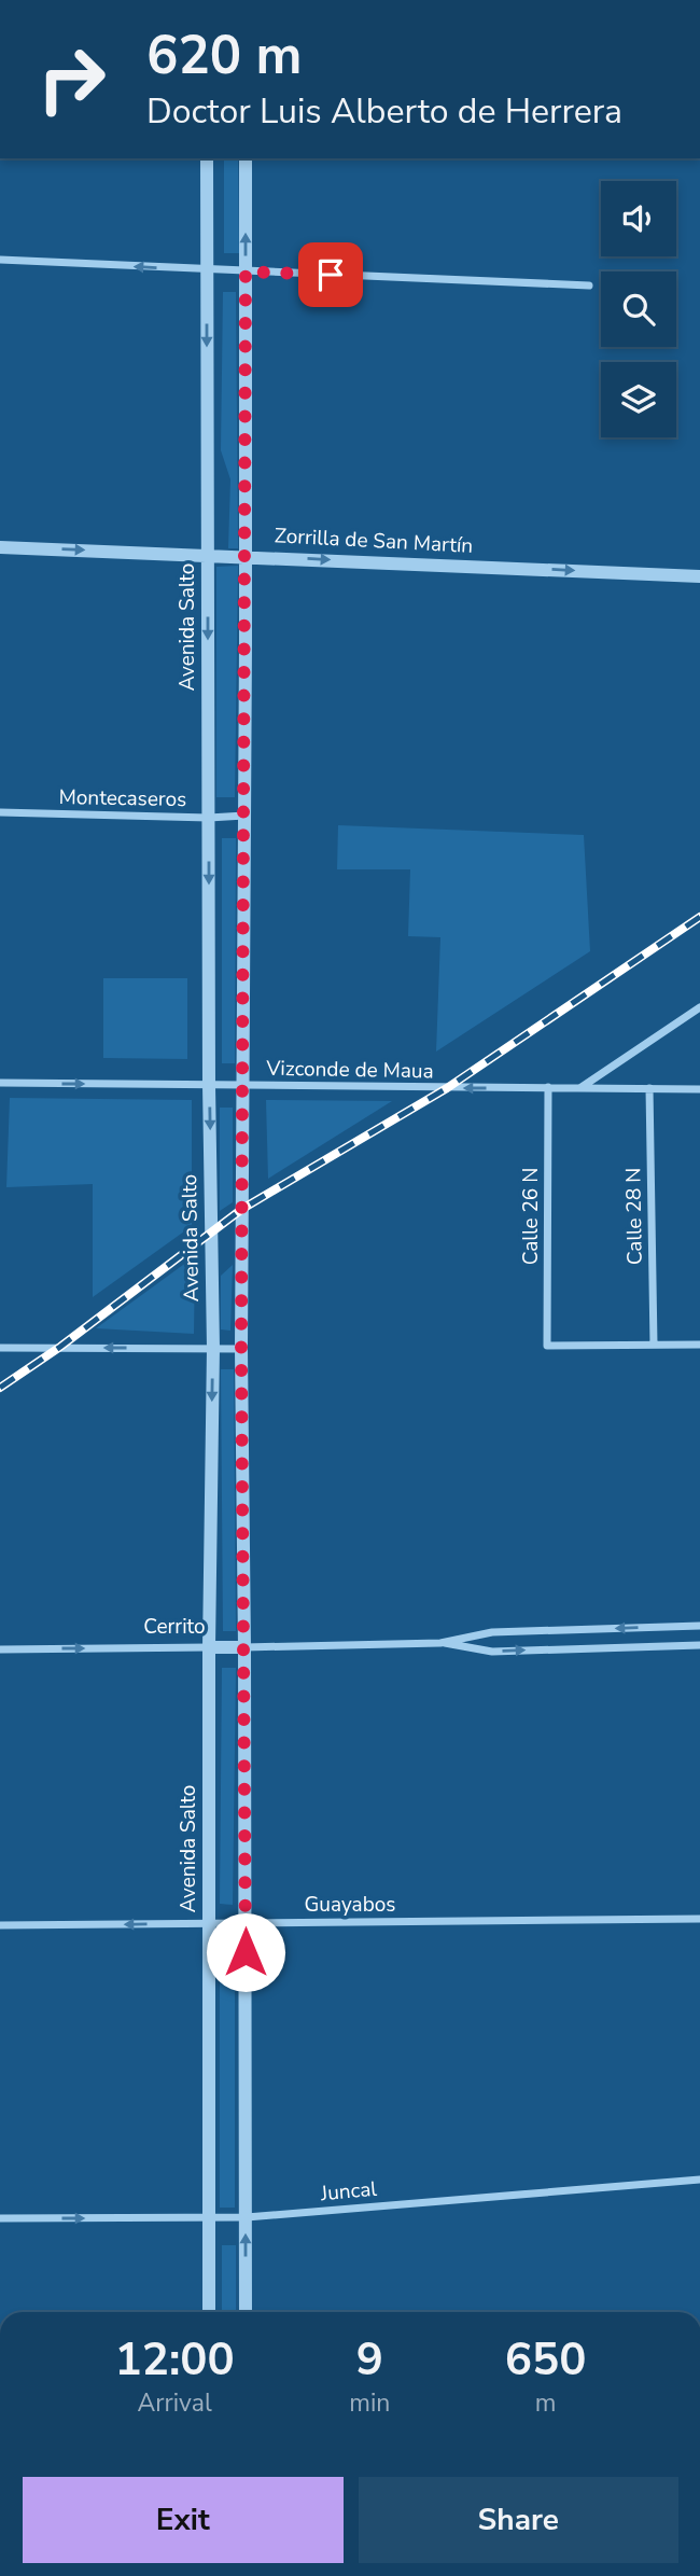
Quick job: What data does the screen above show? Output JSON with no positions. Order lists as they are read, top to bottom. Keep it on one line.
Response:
{"streets":{"street":["Zorrilla de San Martín","Avenida Salto","Montecaseros","Vizconde de Maua","Calle 26 N","Calle 28 N","Cerrito","Guayabos","Juncal"]},"crossings":[["Zorrilla de San Martín","Avenida Salto"],["Avenida Salto","Montecaseros"],["Avenida Salto","Vizconde de Maua"],["Avenida Salto","Cerrito"],["Avenida Salto","Guayabos"],["Avenida Salto","Juncal"],["Vizconde de Maua","Calle 26 N"],["Vizconde de Maua","Calle 28 N"],["Calle 26 N","Calle 28 N"]],"one_way":["Zorrilla de San Martín"],"page":{"turn":["620 m","Doctor Luis Alberto de Herrera"],"eta":["12:00","Arrival","9","min","650","m"],"buttons":["Exit","Share"]}}
